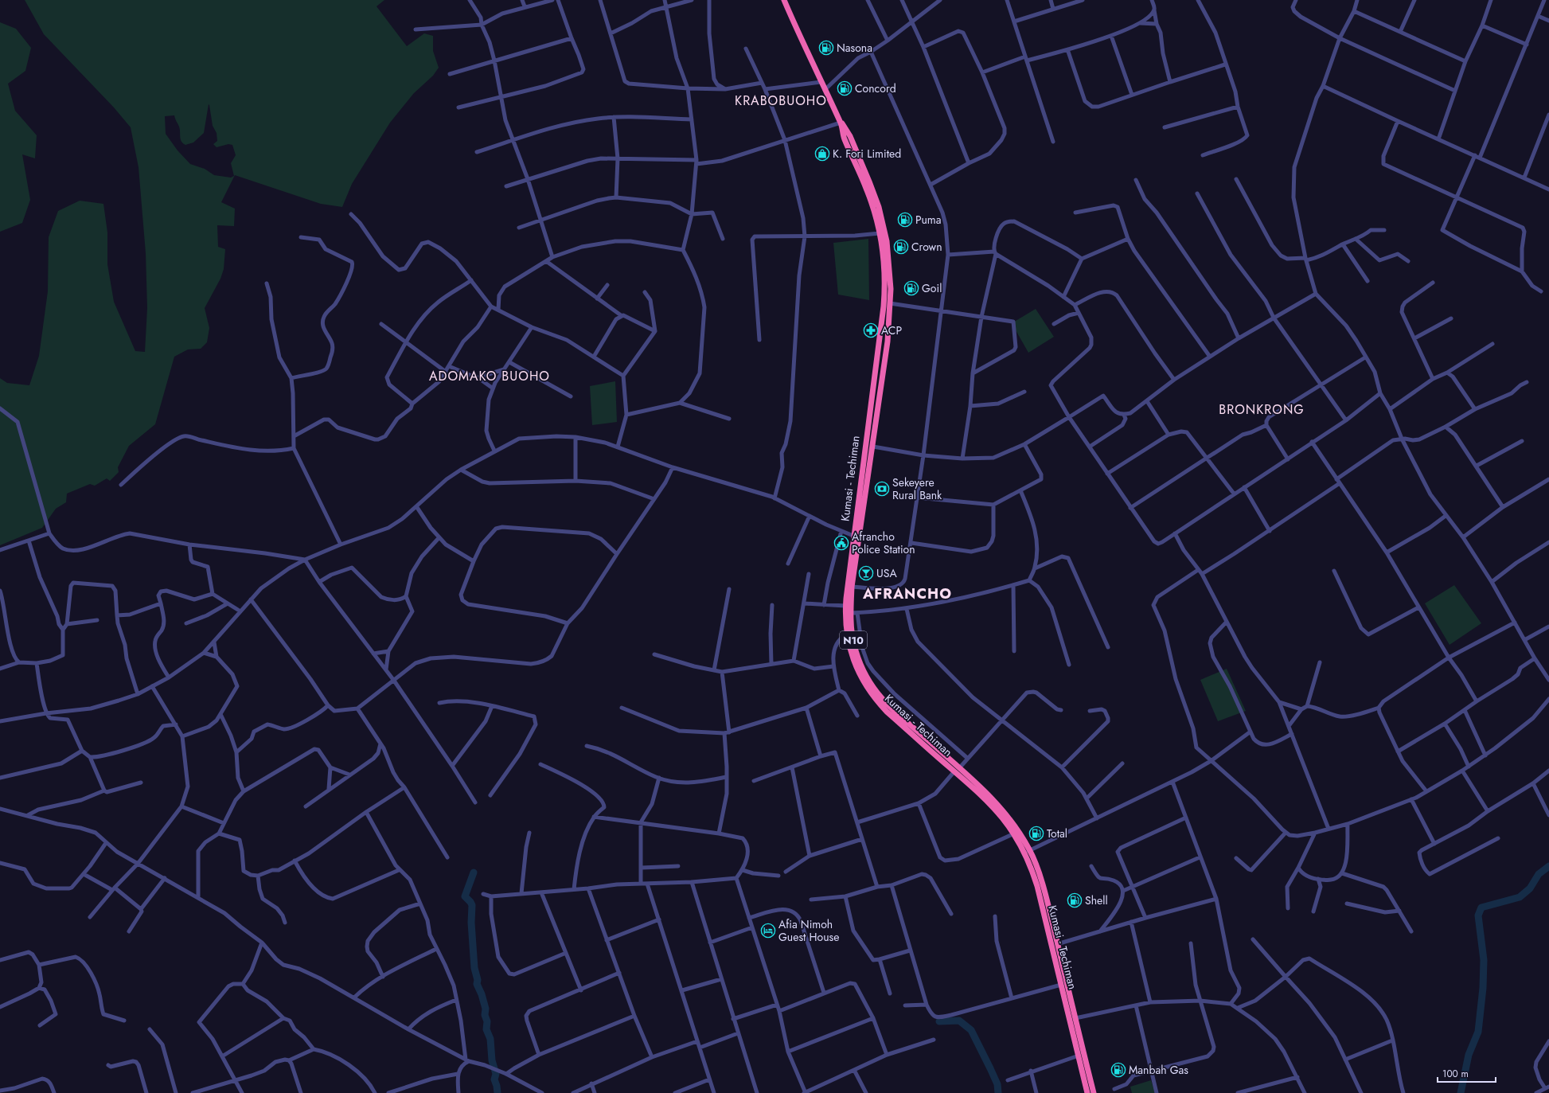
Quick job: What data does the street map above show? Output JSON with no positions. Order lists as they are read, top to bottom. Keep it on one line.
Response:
{"streets":{"highway":["Kumasi - Techiman","N10"]},"crossings":[["Kumasi - Techiman","N10"]],"districts":["KRABOBUOHO","ADOMAKO BUOHO","BRONKRONG","AFRANCHO"],"places":{"fuel station":["Nasona","Concord","Puma","Crown","Goil","Total","Shell","Manbah Gas"],"shop":["K. Fori Limited"],"pharmacy":["ACP"],"bank":["Sekeyere Rural Bank"],"public building":["Afrancho Police Station"],"bar":["USA"],"hotel":["Afia Nimoh Guest House"]},"scale_bar":"100 m"}
